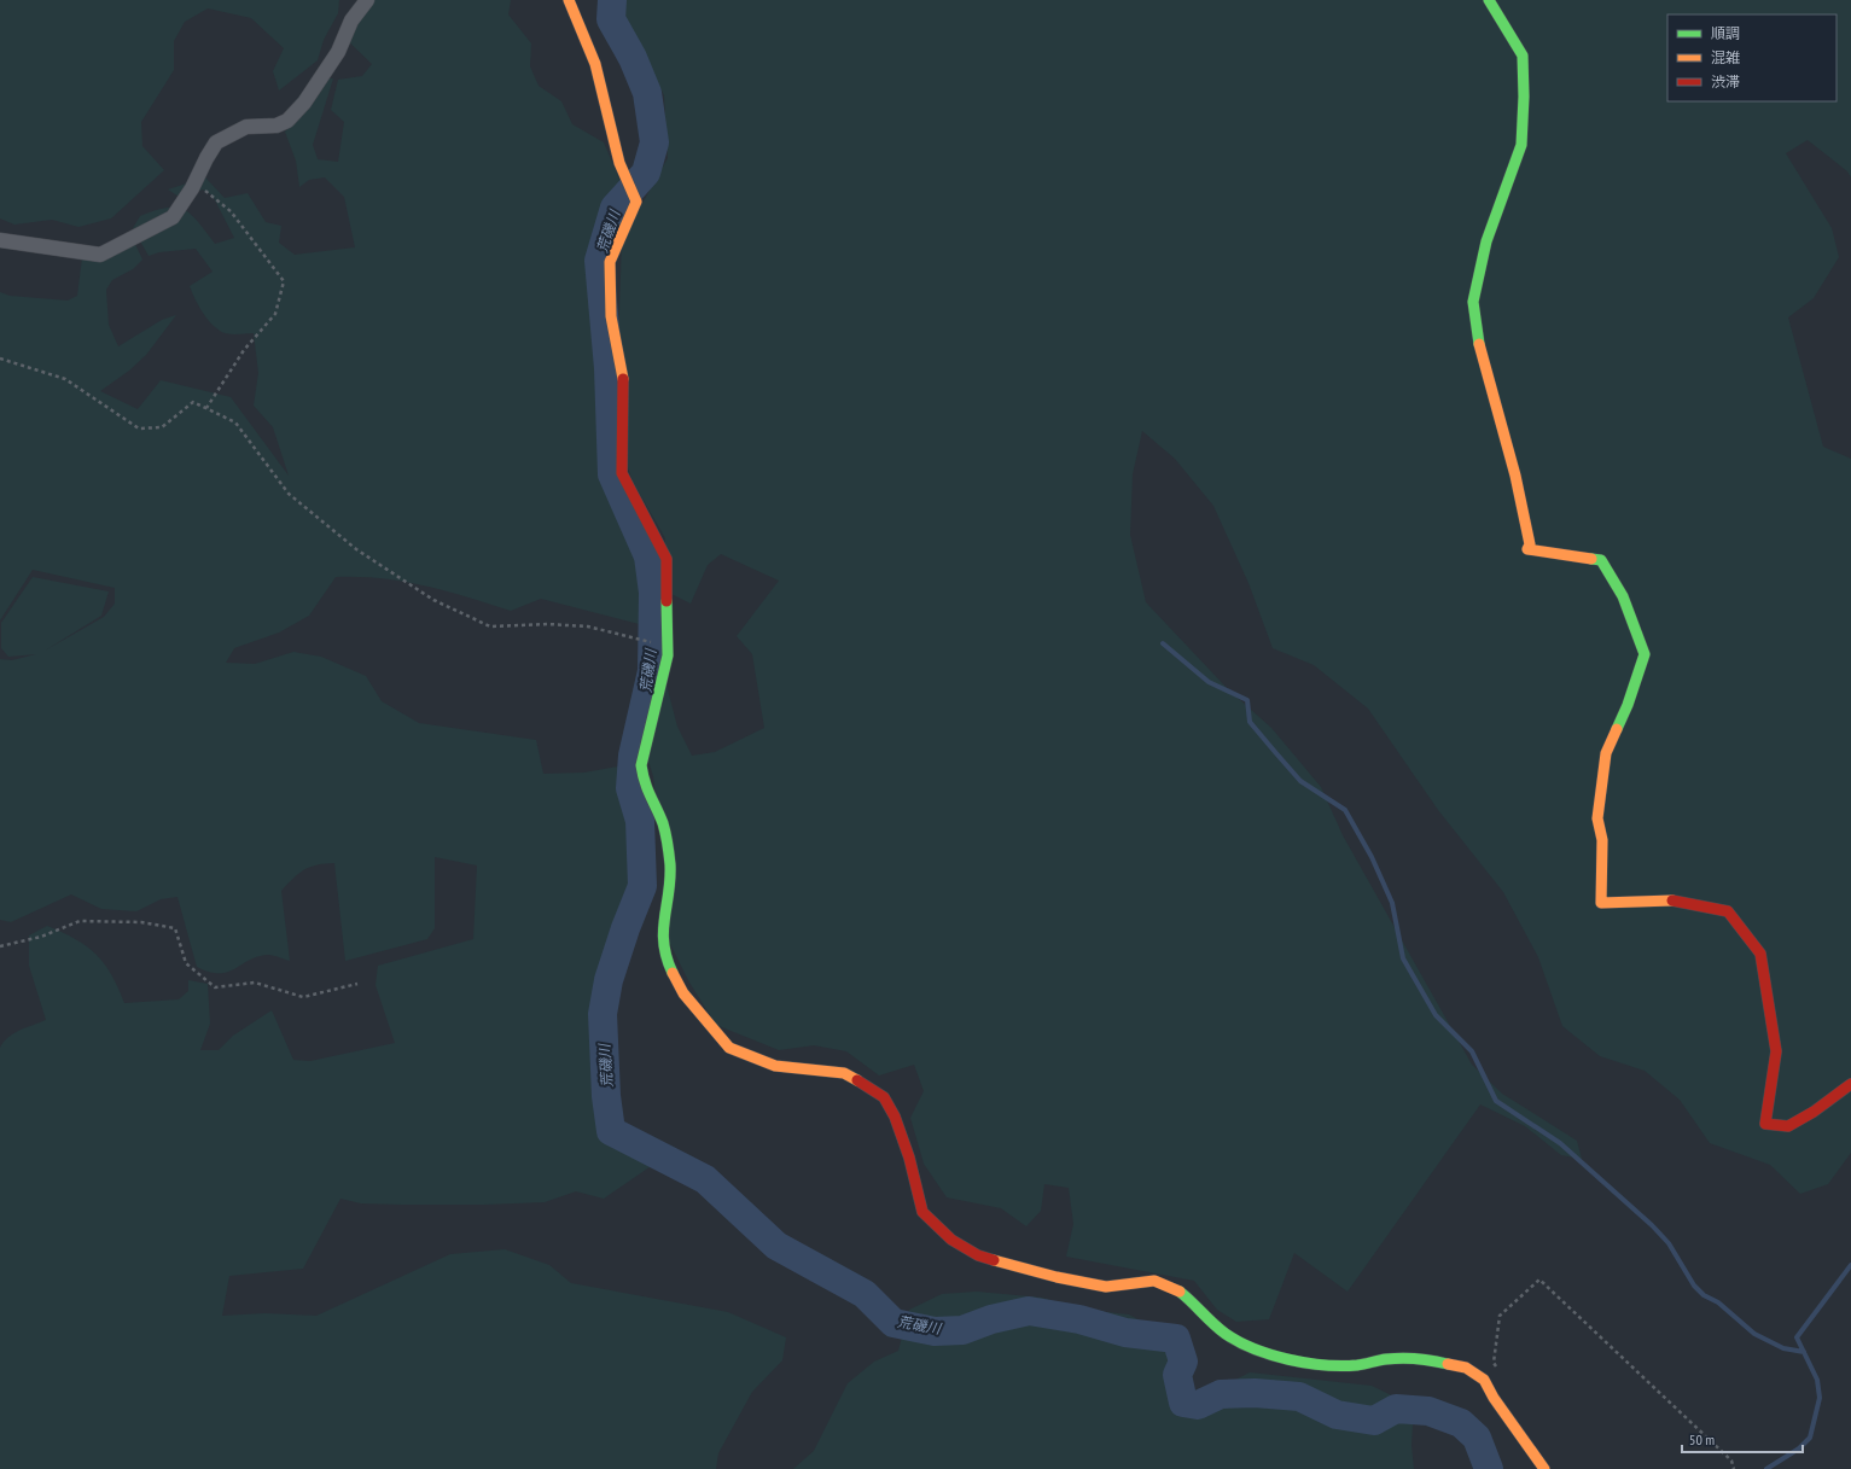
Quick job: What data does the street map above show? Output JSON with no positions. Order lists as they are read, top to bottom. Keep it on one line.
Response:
{"water":["荒磯川"],"legend":["順調","混雑","渋滞"],"scale_bar":"50 m"}
